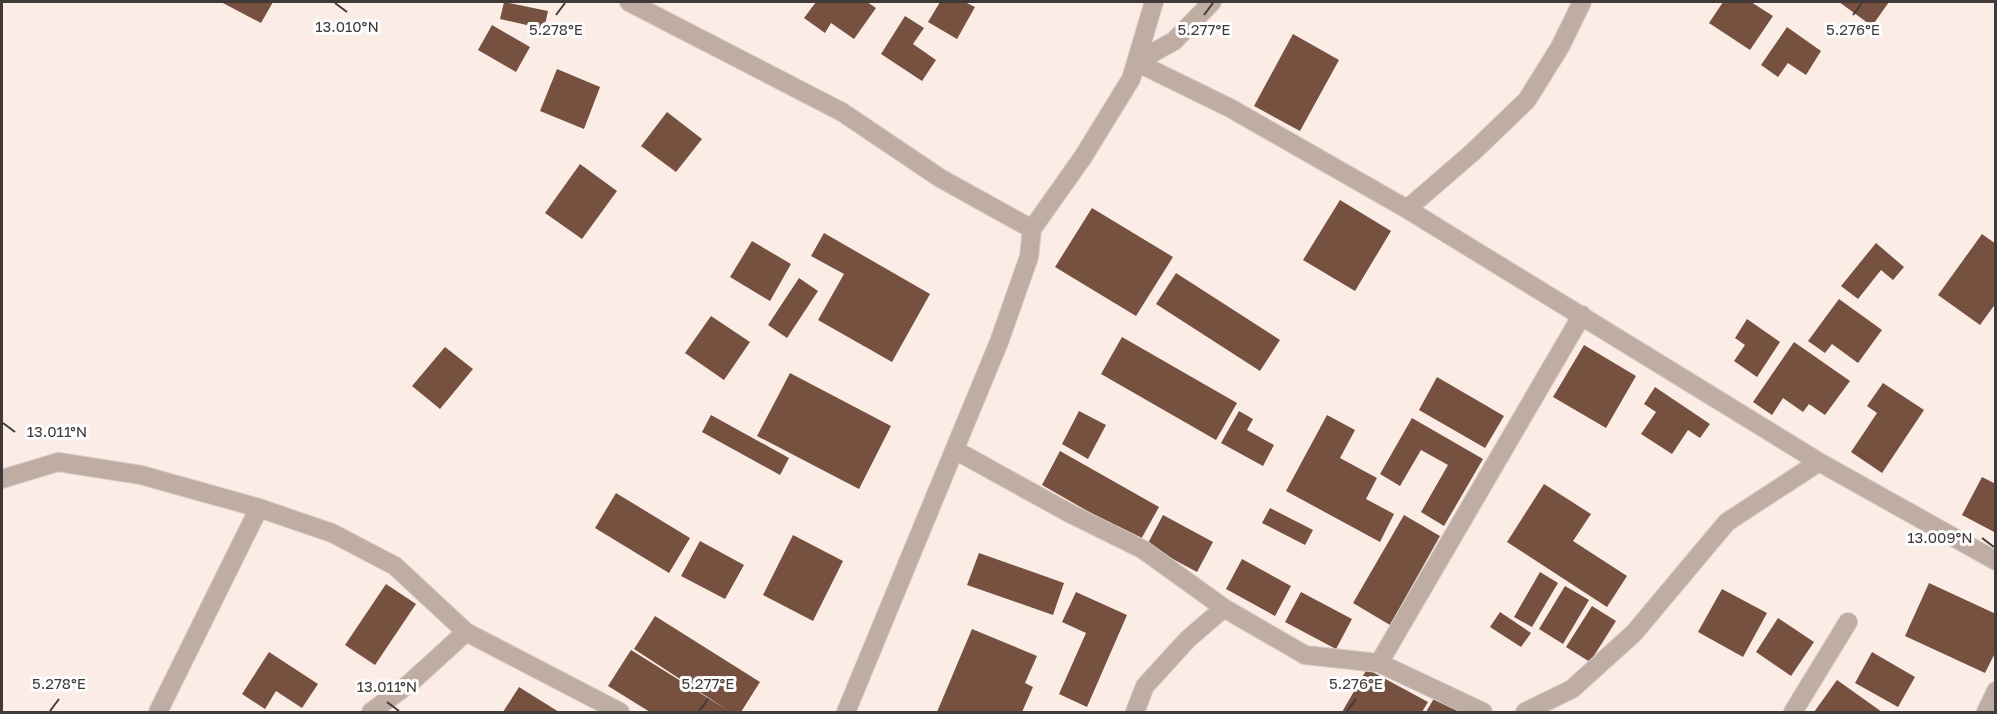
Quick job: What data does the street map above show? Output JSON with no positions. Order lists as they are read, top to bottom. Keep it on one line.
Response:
{"coordinates":["13.010°N","5.278°E","5.277°E","5.276°E","13.011°N","13.009°N"]}
